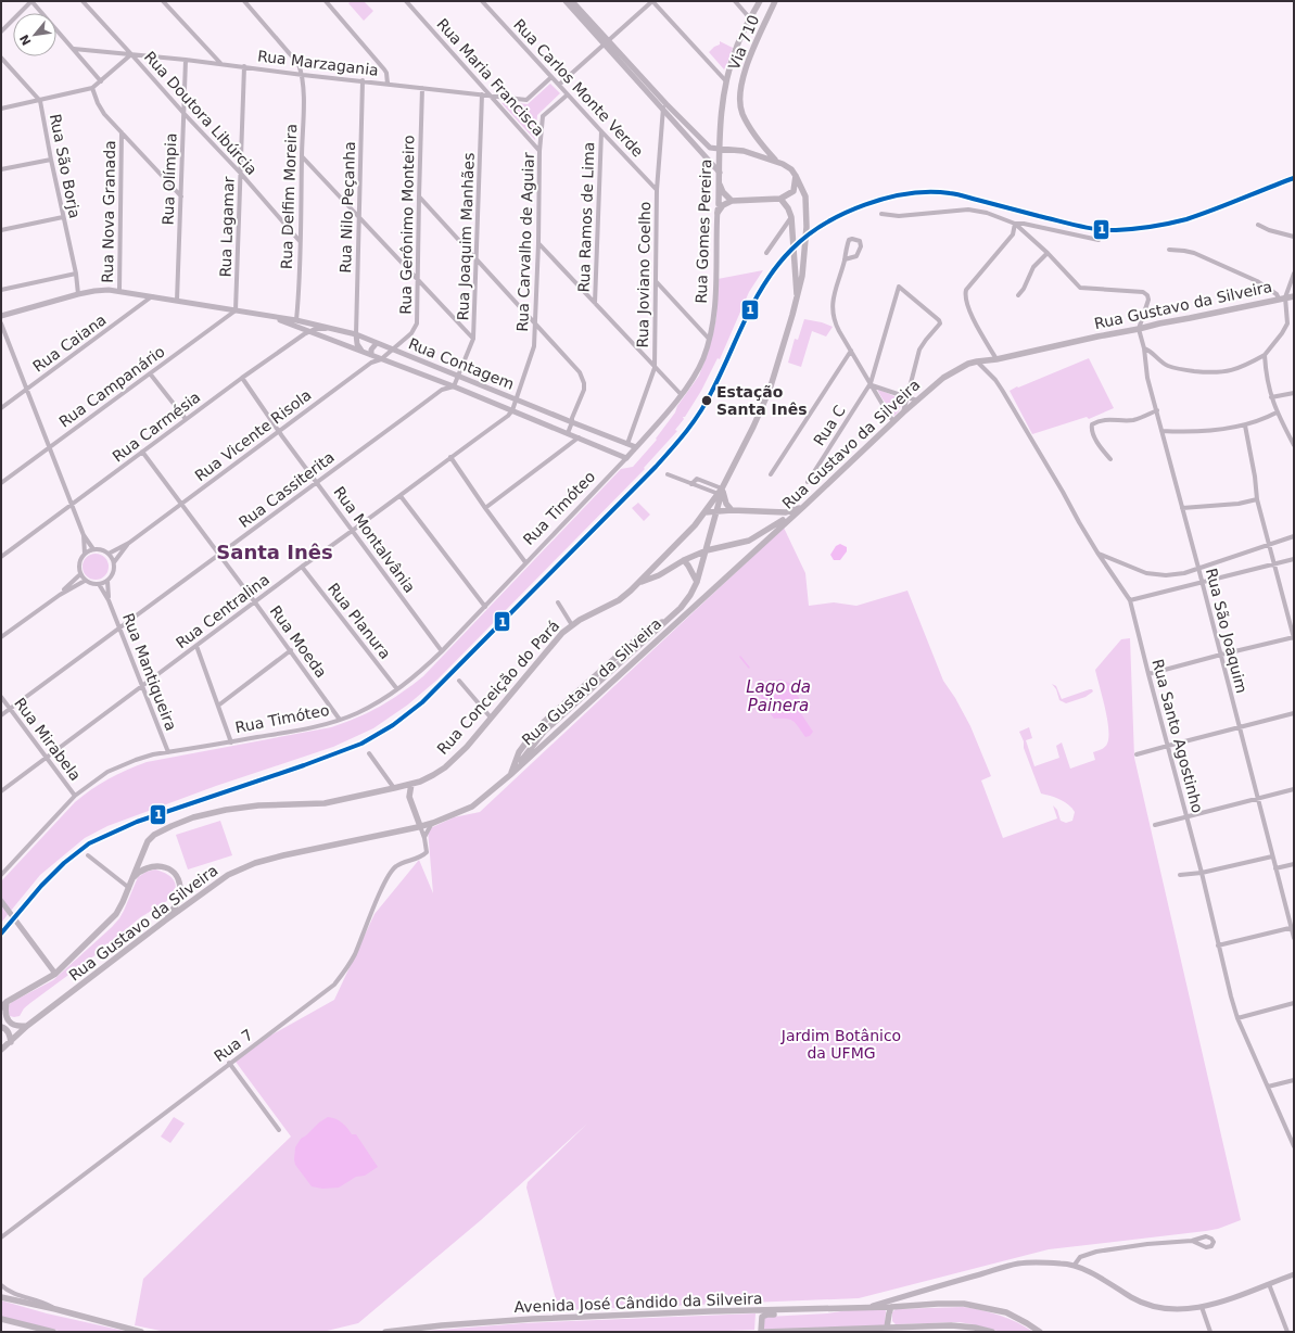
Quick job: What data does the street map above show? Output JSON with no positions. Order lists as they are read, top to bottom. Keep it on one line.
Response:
{"streets":{"main road":["Via 710","Rua Gomes Pereira","Rua Gustavo da Silveira","Rua Conceição do Pará","Avenida José Cândido da Silveira"],"street":["Rua Marzagania","Rua Maria Francisca","Rua Carlos Monte Verde","Rua Doutora Libúrcia","Rua São Borja","Rua Olímpia","Rua Delfim Moreira","Rua Nilo Peçanha","Rua Nova Granada","Rua Ramos de Lima","Rua Gerônimo Monteiro","Rua Lagamar","Rua Joaquim Manhães","Rua Carvalho de Aguiar","Rua Joviano Coelho","Rua Caiana","Rua Contagem","Rua Campanário","Rua C","Rua Carmésia","Rua Vicente Risola","Rua Cassiterita","Rua Timóteo","Rua Montalvânia","Rua Centralina","Rua Planura","Rua São Joaquim","Rua Moeda","Rua Mantiqueira","Rua Santo Agostinho","Rua Mirabela","Rua 7"]},"crossings":[["Rua Marzagania","Rua Maria Francisca"],["Rua Marzagania","Rua Carlos Monte Verde"],["Rua Marzagania","Rua Doutora Libúrcia"],["Rua Marzagania","Rua Olímpia"],["Rua Marzagania","Rua Delfim Moreira"],["Rua Marzagania","Rua Nilo Peçanha"],["Rua Marzagania","Rua Gerônimo Monteiro"],["Rua Marzagania","Rua Lagamar"],["Rua Marzagania","Rua Joaquim Manhães"],["Rua Maria Francisca","Rua Carvalho de Aguiar"],["Rua Carlos Monte Verde","Rua Ramos de Lima"],["Rua Carlos Monte Verde","Rua Carvalho de Aguiar"],["Rua Carlos Monte Verde","Rua Joviano Coelho"],["Rua Doutora Libúrcia","Rua Olímpia"],["Rua Doutora Libúrcia","Rua Delfim Moreira"],["Rua Doutora Libúrcia","Rua Lagamar"],["Rua São Borja","Rua Contagem"],["Rua Olímpia","Rua Contagem"],["Rua Delfim Moreira","Rua Contagem"],["Rua Nilo Peçanha","Rua Contagem"],["Rua Nova Granada","Rua Contagem"],["Rua Gerônimo Monteiro","Rua Contagem"],["Rua Gerônimo Monteiro","Rua Vicente Risola"],["Rua Lagamar","Rua Contagem"],["Rua Lagamar","Rua Campanário"],["Rua Gomes Pereira","Rua Contagem"],["Rua Gomes Pereira","Rua Timóteo"],["Rua Joaquim Manhães","Rua Contagem"],["Rua Carvalho de Aguiar","Rua Contagem"],["Rua Joviano Coelho","Rua Contagem"],["Rua Gustavo da Silveira","Rua São Joaquim"],["Rua Gustavo da Silveira","Rua Conceição do Pará"],["Rua Gustavo da Silveira","Rua Santo Agostinho"],["Rua Gustavo da Silveira","Rua 7"],["Rua Caiana","Rua Contagem"],["Rua Contagem","Rua Campanário"],["Rua Contagem","Rua Carmésia"],["Rua Contagem","Rua Vicente Risola"],["Rua Contagem","Rua Cassiterita"],["Rua Contagem","Rua Timóteo"],["Rua Contagem","Rua Centralina"],["Rua Carmésia","Rua Montalvânia"],["Rua Carmésia","Rua Moeda"],["Rua Vicente Risola","Rua Montalvânia"],["Rua Vicente Risola","Rua Moeda"],["Rua Vicente Risola","Rua Mantiqueira"],["Rua Cassiterita","Rua Montalvânia"],["Rua Cassiterita","Rua Moeda"],["Rua Cassiterita","Rua Mantiqueira"],["Rua Cassiterita","Rua Mirabela"],["Rua Timóteo","Rua Montalvânia"],["Rua Timóteo","Rua Planura"],["Rua Timóteo","Rua Moeda"],["Rua Timóteo","Rua Mantiqueira"],["Rua Timóteo","Rua Mirabela"],["Rua Montalvânia","Rua Centralina"],["Rua Centralina","Rua Planura"],["Rua Centralina","Rua Moeda"],["Rua Centralina","Rua Mantiqueira"],["Rua Centralina","Rua Mirabela"]],"districts":["Santa Inês"],"water":["Lago da Painera"],"parks":["Jardim Botânico da UFMG"],"places":["Estação Santa Inês"],"lines":["transit line 1"],"north":"bottom left"}
